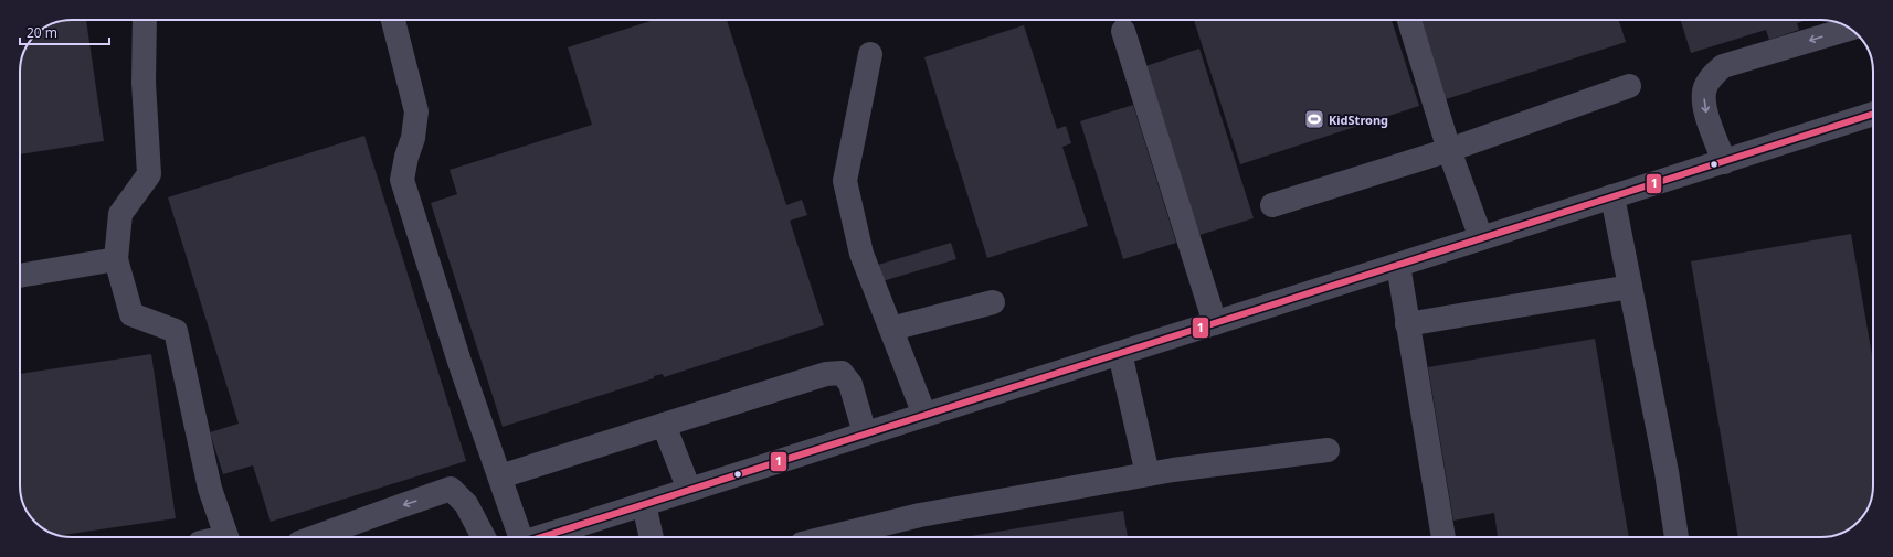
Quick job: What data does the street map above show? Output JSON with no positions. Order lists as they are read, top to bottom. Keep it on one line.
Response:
{"places":{"sports":["KidStrong"]},"lines":["transit line 1"],"scale_bar":"20 m"}
